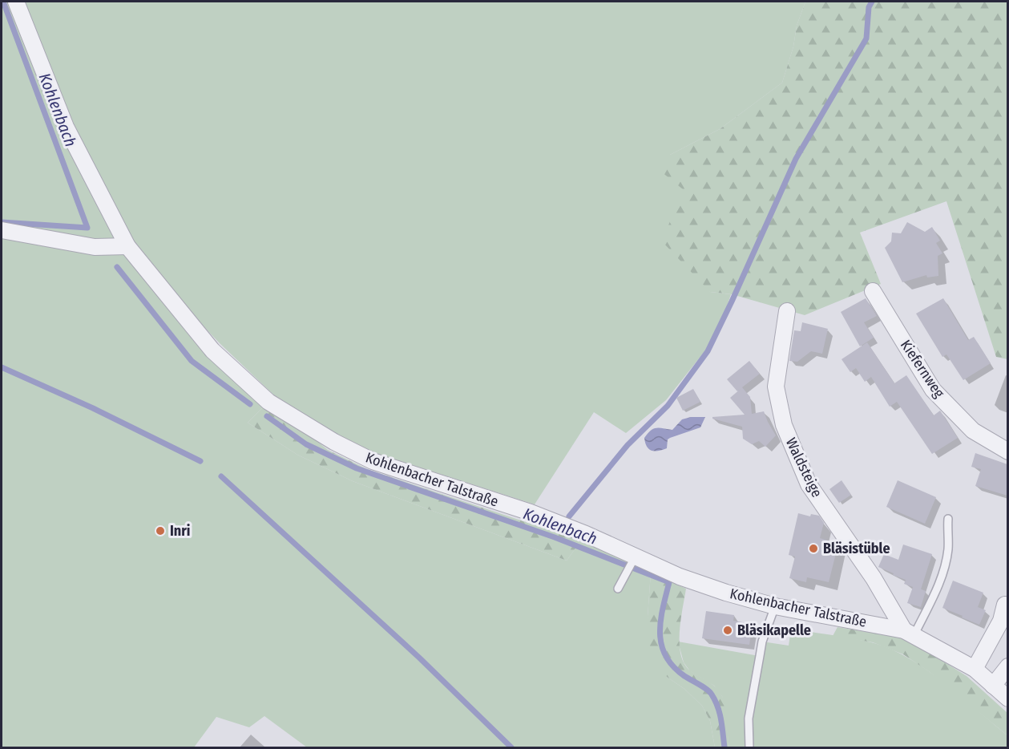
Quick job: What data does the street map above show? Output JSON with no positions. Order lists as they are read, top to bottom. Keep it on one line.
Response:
{"streets":{"street":["Kiefernweg","Waldsteige","Kohlenbacher Talstraße"]},"crossings":[["Waldsteige","Kohlenbacher Talstraße"]],"water":["Kohlenbach"],"places":["Inri","Bläsistüble","Bläsikapelle"]}
